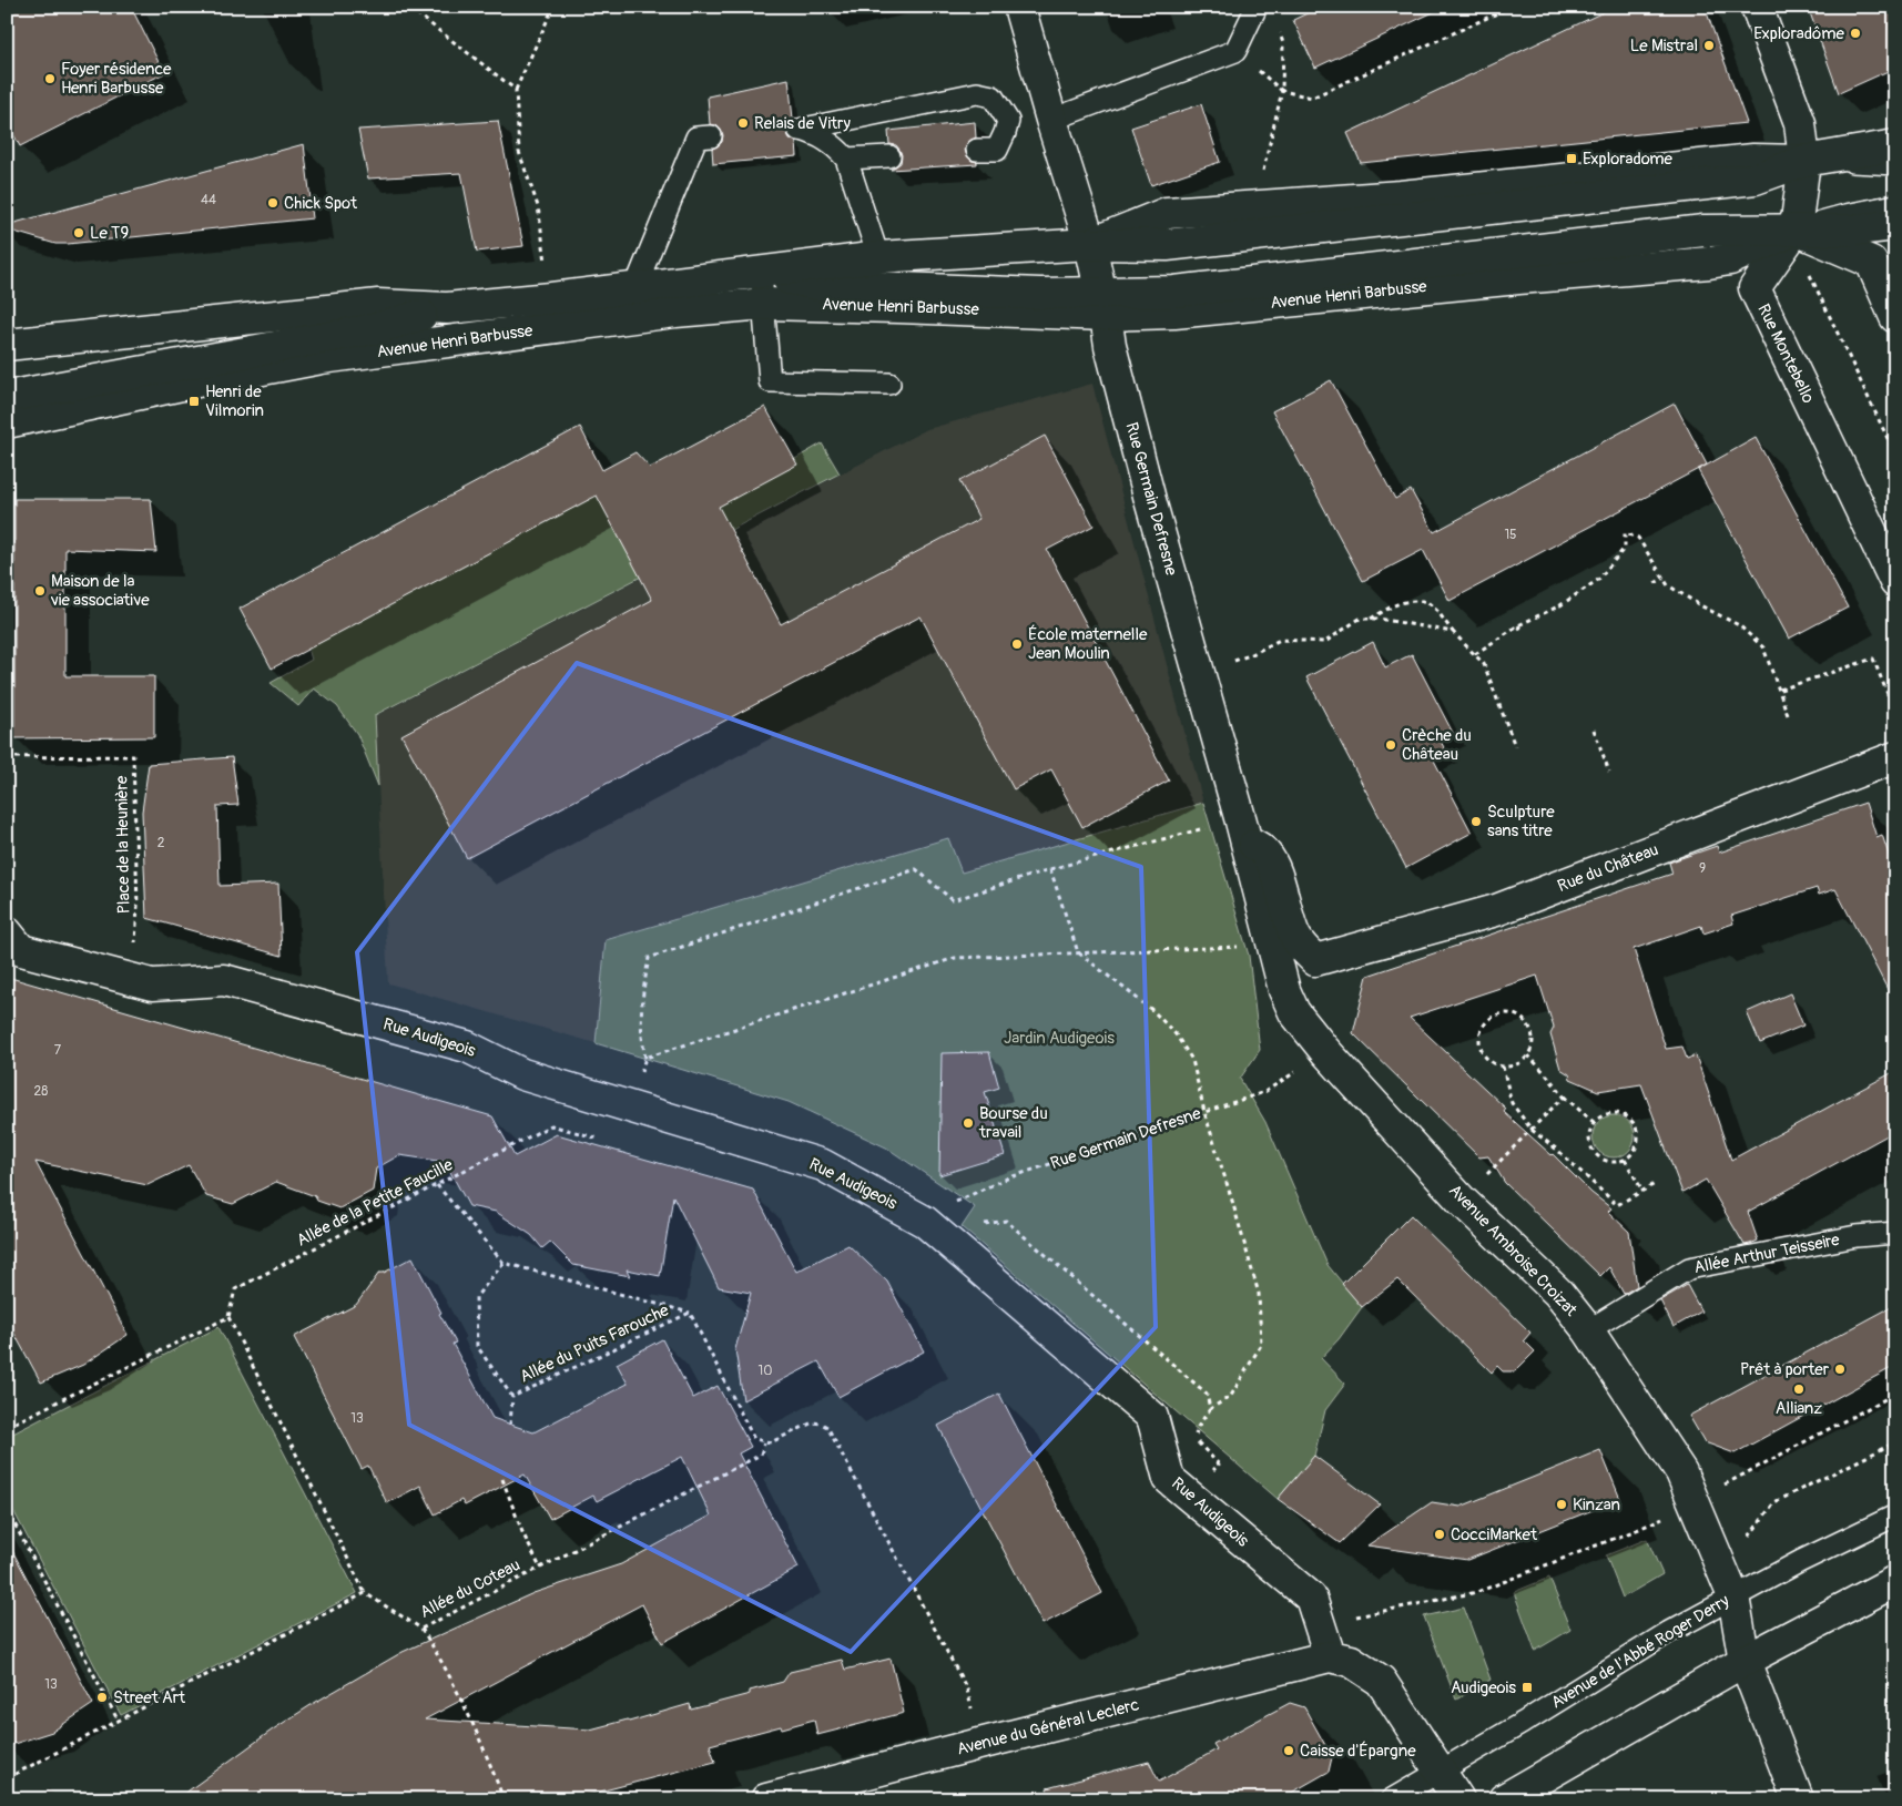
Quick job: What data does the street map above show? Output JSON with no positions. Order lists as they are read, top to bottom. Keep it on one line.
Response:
{"streets":{"street":["Avenue Henri Barbusse","Rue Montebello","Rue Germain Defresne","Rue du Château","Rue Audigeois","Avenue Ambroise Croizat","Avenue du Général Leclerc"],"lane":["Allée Arthur Teisseire","Avenue de l'Abbé Roger Derry"],"path":["Place de la Heunière","Allée de la Petite Faucille","Allée du Puits Farouche","Allée du Coteau"]},"crossings":[["Avenue Henri Barbusse","Rue Montebello"],["Avenue Henri Barbusse","Rue Germain Defresne"],["Rue Germain Defresne","Rue Audigeois"],["Rue Germain Defresne","Avenue Ambroise Croizat"],["Rue Audigeois","Avenue du Général Leclerc"],["Avenue Ambroise Croizat","Allée Arthur Teisseire"],["Avenue Ambroise Croizat","Avenue de l'Abbé Roger Derry"],["Allée du Puits Farouche","Allée du Coteau"]],"parks":["Jardin Audigeois"],"places":{"other":["Exploradôme","Le Mistral","Foyer résidence Henri Barbusse","Relais de Vitry","Chick Spot","Le T9","Maison de la vie associative","École maternelle Jean Moulin","Crèche du Château","Sculpture sans titre","Bourse du travail","Prêt à porter","Allianz","Kinzan","CocciMarket","Street Art","Caisse d'Épargne"],"transit":["Exploradome","Henri de Vilmorin","Audigeois"]},"house_numbers":["44","15","2","9","7","28","10","13","13"]}
